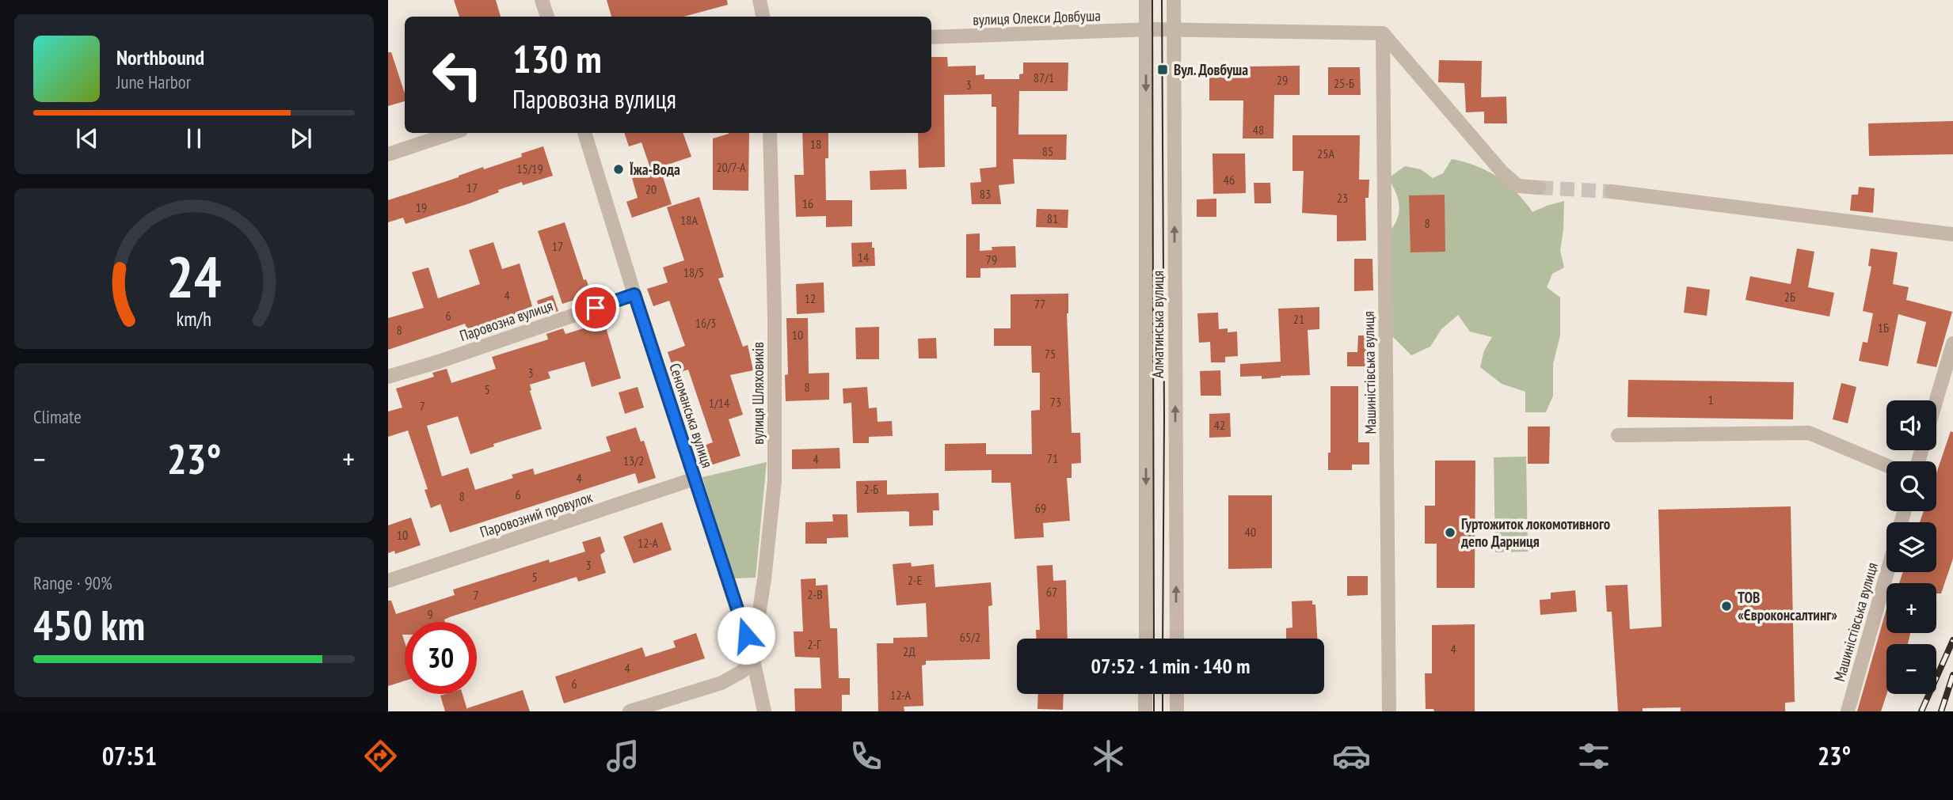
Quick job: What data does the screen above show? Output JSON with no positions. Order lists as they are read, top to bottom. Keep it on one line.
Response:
{"streets":{"street":["вулиця Олекси Довбуша","Паровозна вулиця","Алматинська вулиця","Машиністівська вулиця","вулиця Шляховиків","Сеноманська вулиця","Паровозний провулок"]},"crossings":[["вулиця Олекси Довбуша","Алматинська вулиця"],["вулиця Олекси Довбуша","Машиністівська вулиця"],["Паровозна вулиця","Сеноманська вулиця"],["вулиця Шляховиків","Сеноманська вулиця"],["Сеноманська вулиця","Паровозний провулок"]],"places":{"transit":["Вул. Довбуша"],"other":["Їжа-Вода","Гуртожиток локомотивного депо Дарниця","ТОВ «Євроконсалтинг»"]},"house_numbers":["87/1","29","25-Б","3","48","18","85","25А","20/7-А","15/19","46","17","20","83","23","16","19","81","18А","8","17","14","79","18/5","4","2Б","12","77","6","21","16/3","1Б","8","10","75","3","8","5","1","73","1/14","7","42","71","4","13/2","4","2-Б","6","8","69","40","10","12-А","3","5","2-Е","67","2-В","7","9","65/2","2-Г","4","2Д","4","6","12-А"],"page":{"turn":["130 m","Паровозна вулиця"],"song":["Northbound","June Harbor"],"tile":["Climate",["Range · 90%","450 km"]],"map_buttons":["+","−"],"heat":["−","23°","+"],"limit":"30","trip":"07:52 · 1 min · 140 m","tabs":["07:51","23°"],"gauge":["24","km/h"]}}
